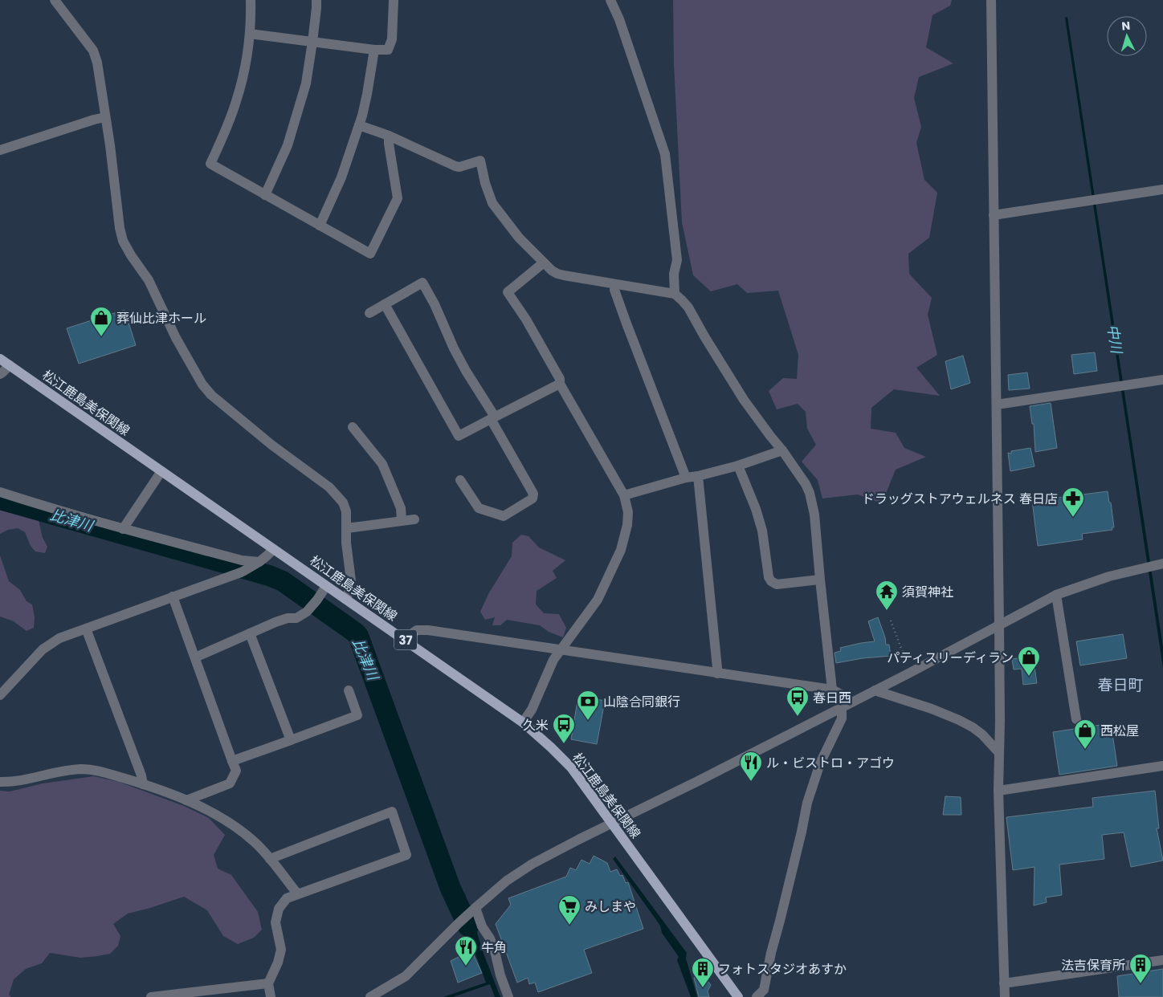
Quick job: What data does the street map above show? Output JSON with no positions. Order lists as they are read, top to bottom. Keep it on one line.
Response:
{"streets":{"main road":["松江鹿島美保関線","37"]},"districts":["春日町"],"water":["中川","比津川"],"places":{"shop":["葬仙比津ホール","パティスリーディラン","西松屋"],"pharmacy":["ドラッグストアウェルネス 春日店"],"temple":["須賀神社"],"bus stop":["春日西","久米"],"bank":["山陰合同銀行"],"restaurant":["ル・ビストロ・アゴウ","牛角"],"supermarket":["みしまや"],"building":["法吉保育所","フォトスタジオあすか"]},"north":"top"}
